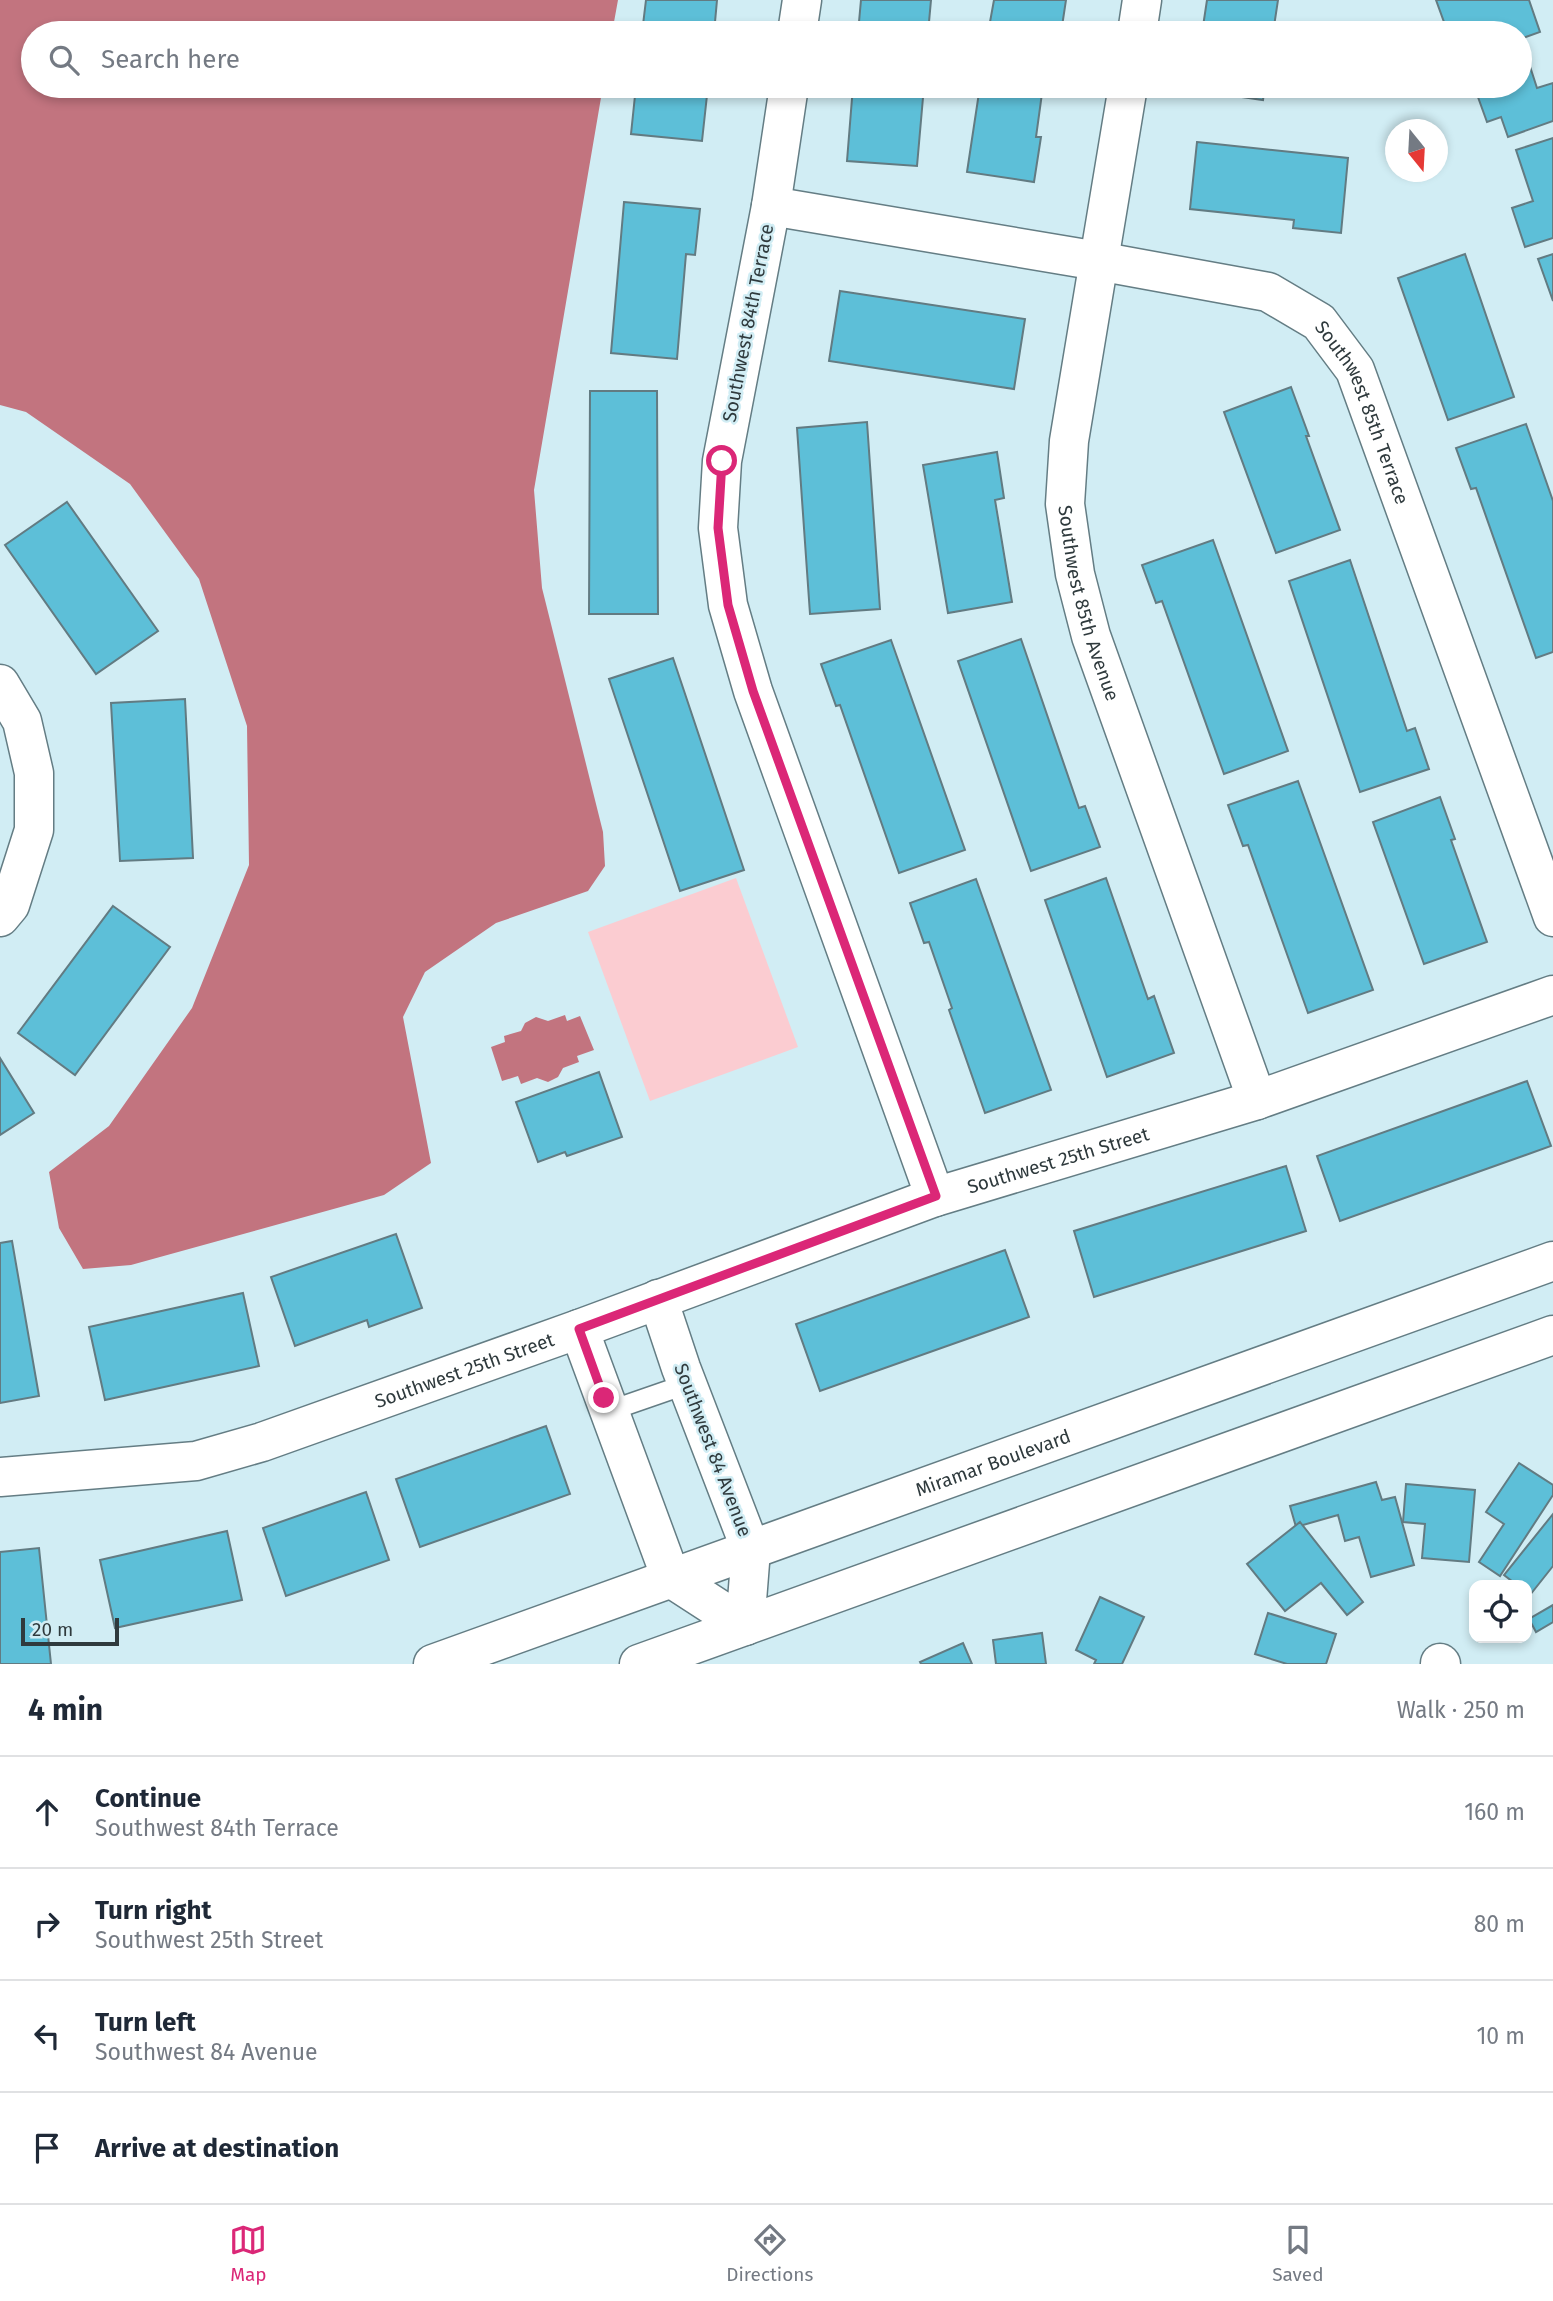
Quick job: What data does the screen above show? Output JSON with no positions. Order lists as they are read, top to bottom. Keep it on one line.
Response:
{"streets":{"street":["Southwest 84th Terrace","Southwest 85th Terrace","Southwest 85th Avenue","Southwest 25th Street","Southwest 84 Avenue","Miramar Boulevard"]},"crossings":[["Southwest 84th Terrace","Southwest 85th Terrace"],["Southwest 84th Terrace","Southwest 25th Street"],["Southwest 85th Terrace","Southwest 85th Avenue"],["Southwest 85th Avenue","Southwest 25th Street"],["Southwest 25th Street","Southwest 84 Avenue"],["Southwest 84 Avenue","Miramar Boulevard"]],"scale_bar":"20 m","north":"bottom","page":{"search":"Search here","scale":"20 m","heading":["4 min","Walk · 250 m"],"list":[["Continue","Southwest 84th Terrace","160 m"],["Turn right","Southwest 25th Street","80 m"],["Turn left","Southwest 84 Avenue","10 m"],"Arrive at destination"],"nav":["Map","Directions","Saved"]}}
